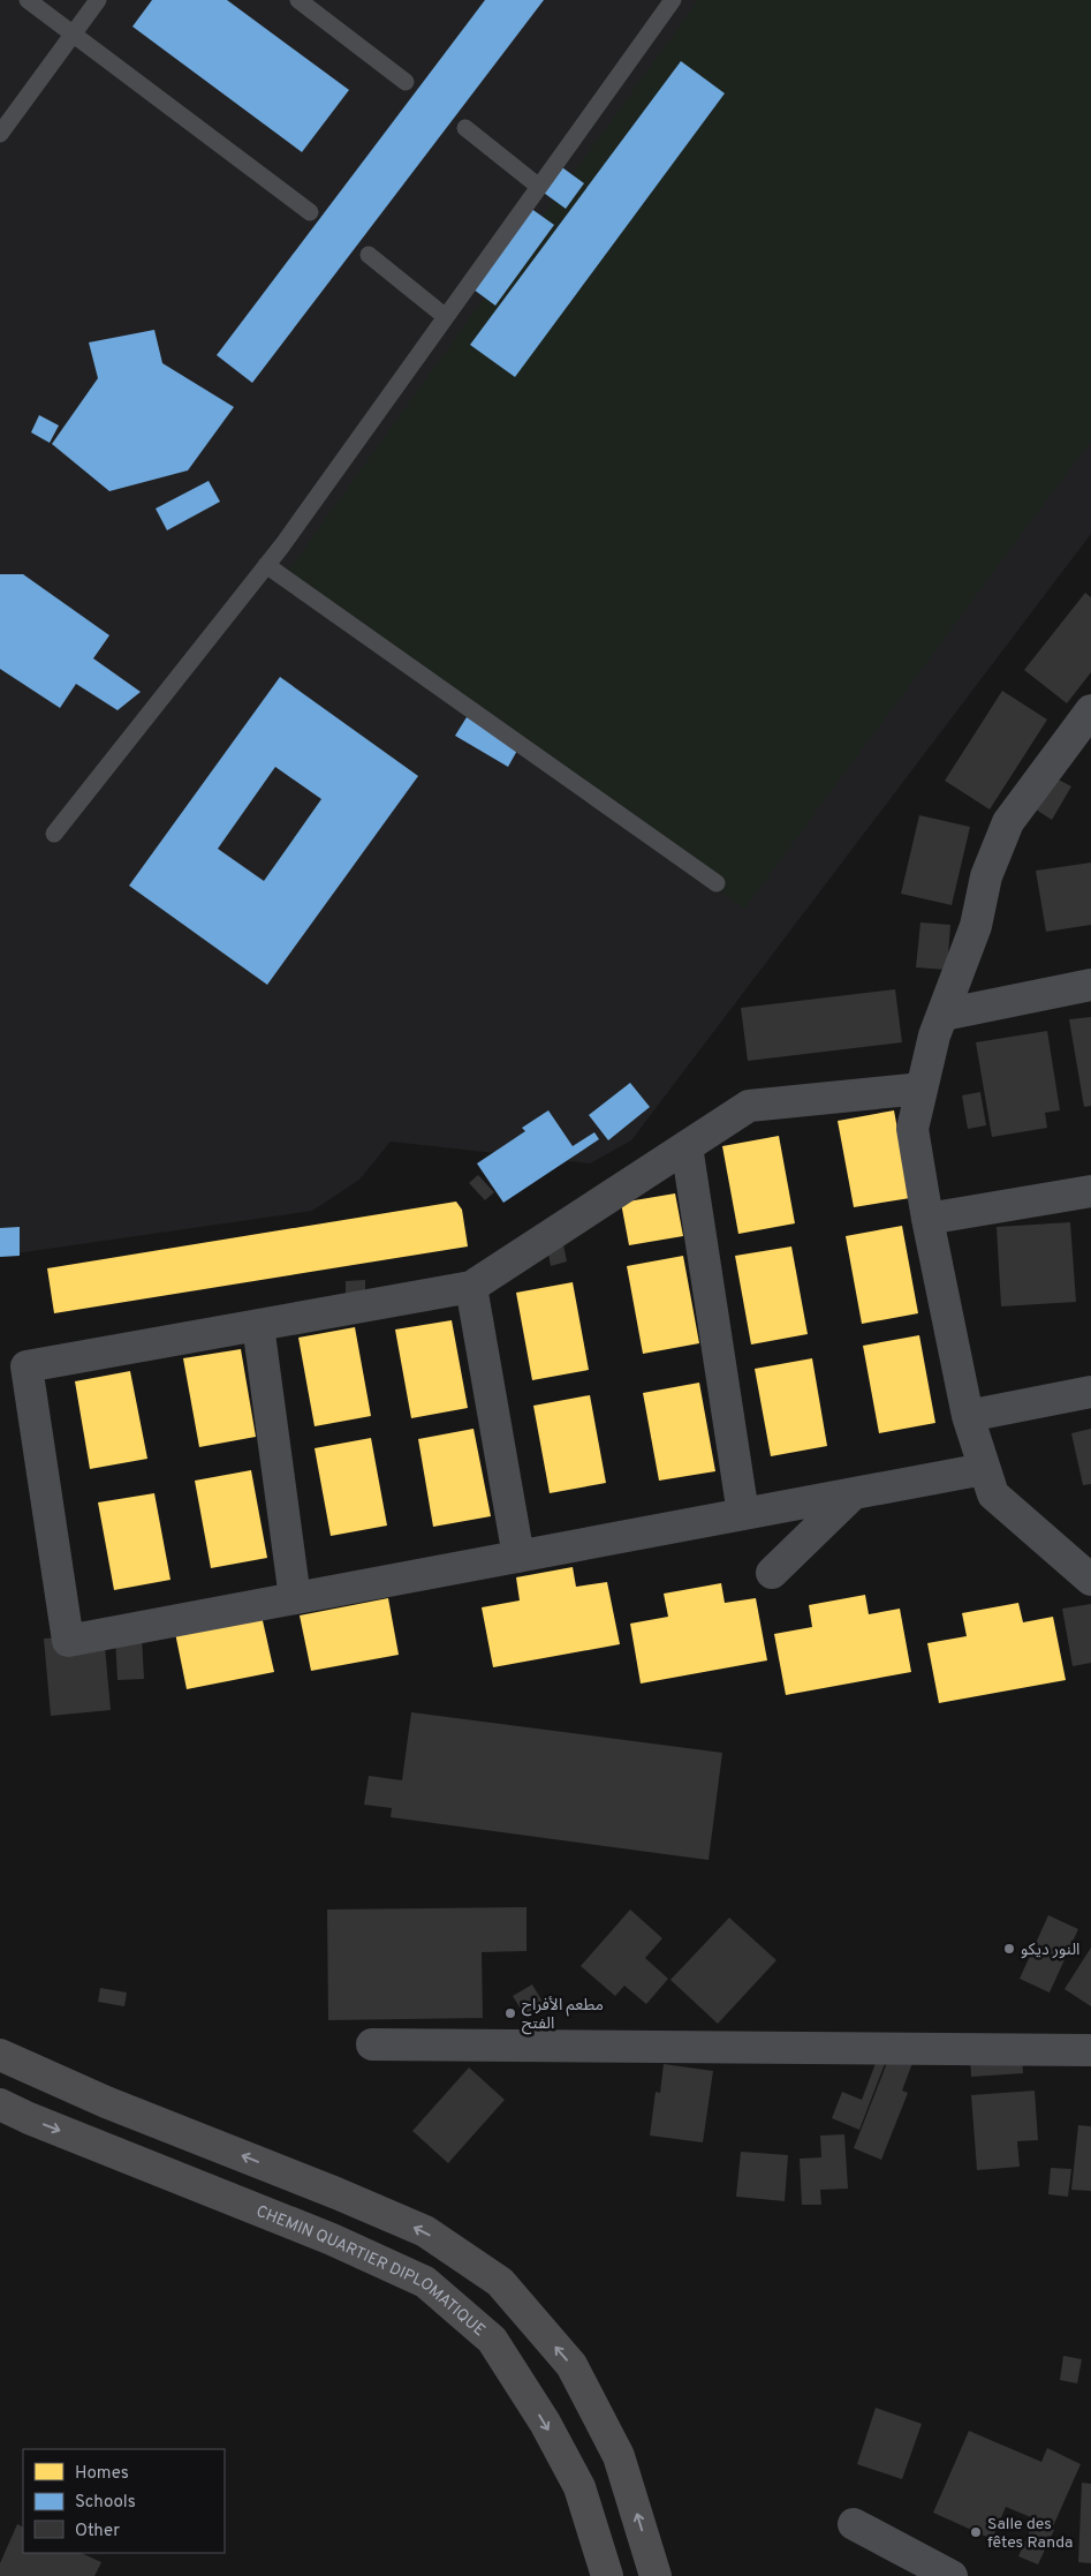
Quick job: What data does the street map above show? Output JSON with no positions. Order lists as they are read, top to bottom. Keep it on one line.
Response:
{"streets":{"highway":["CHEMIN QUARTIER DIPLOMATIQUE"]},"places":["النور ديكو","مطعم الأفراح الفتح","Salle des fêtes Randa"],"legend":["Homes","Schools","Other"]}
